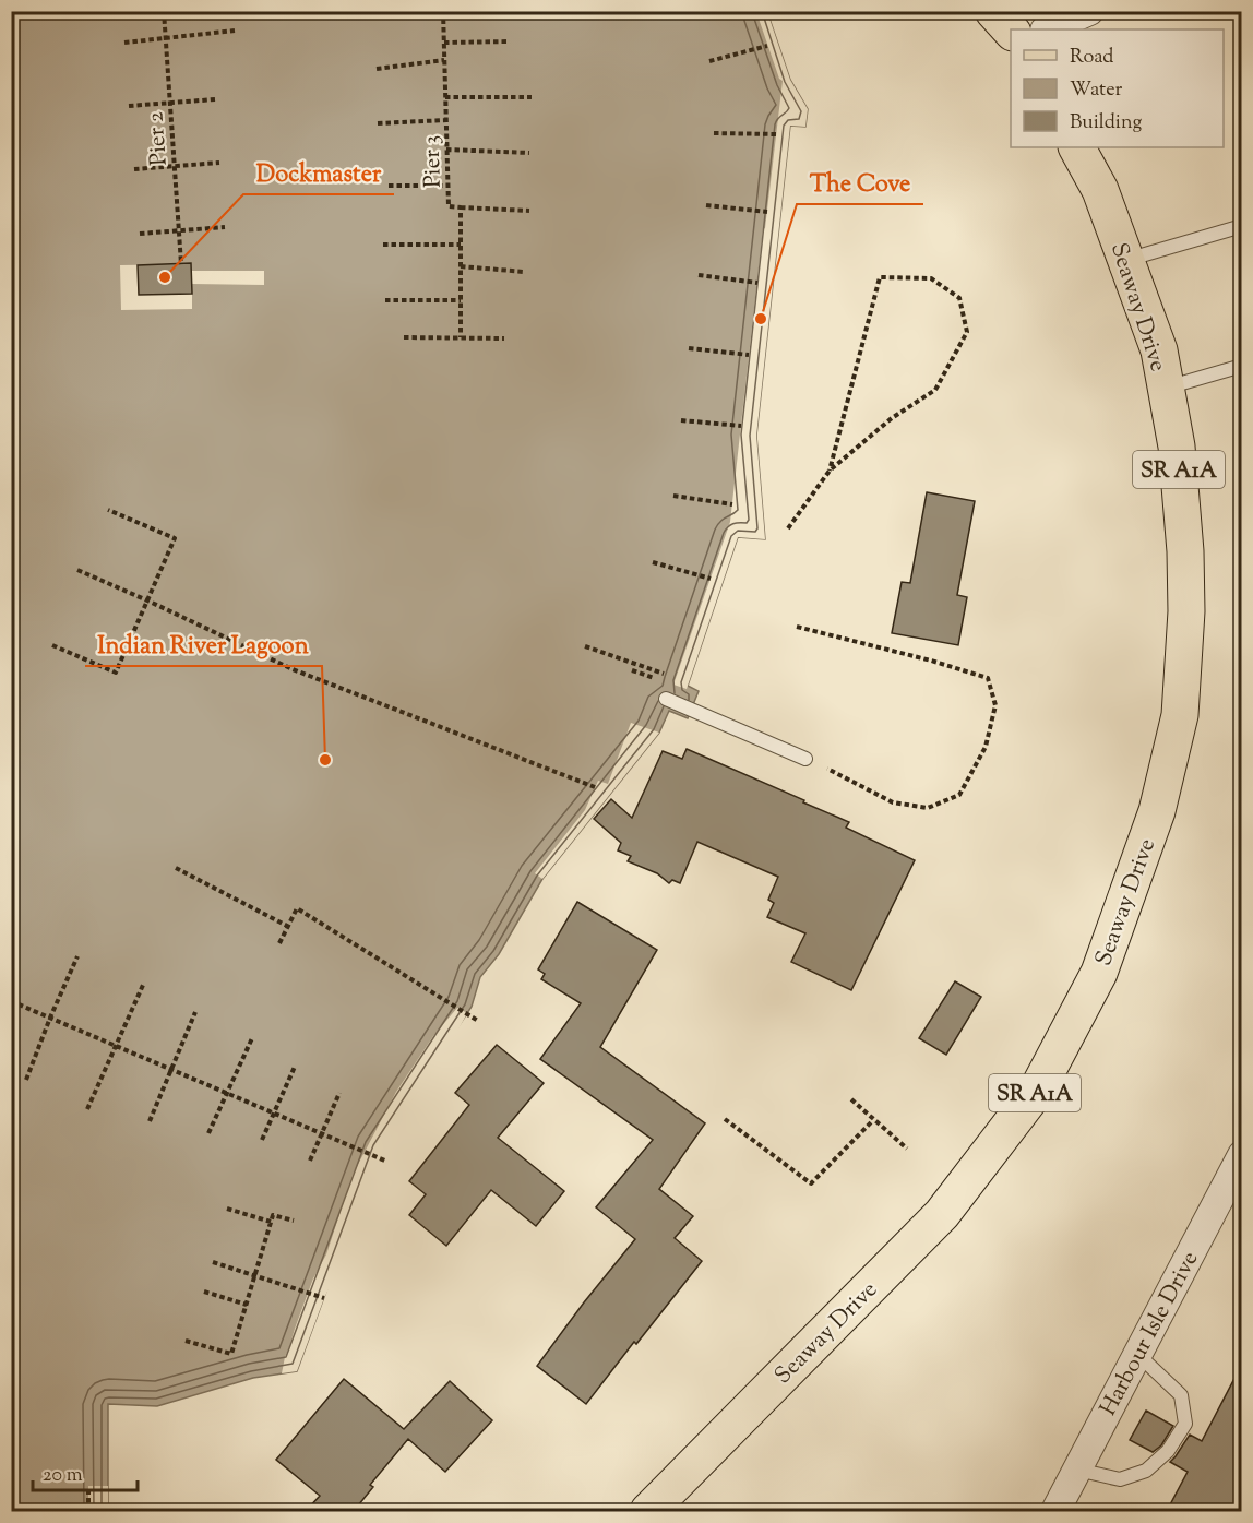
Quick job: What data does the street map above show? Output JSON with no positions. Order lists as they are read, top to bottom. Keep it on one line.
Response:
{"streets":{"main road":["Seaway Drive","SR A1A"],"street":["Harbour Isle Drive"],"path":["Pier 2","Pier 3"]},"places":["Dockmaster","The Cove","Indian River Lagoon"],"legend":["Road","Water","Building"],"scale_bar":"20 m"}
